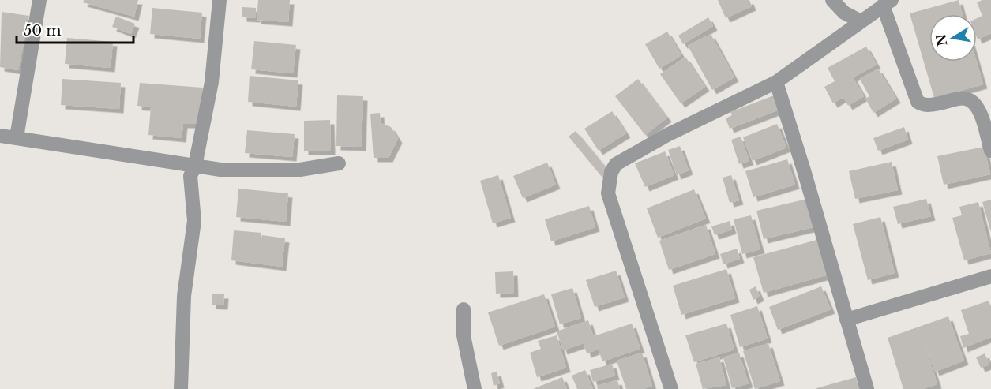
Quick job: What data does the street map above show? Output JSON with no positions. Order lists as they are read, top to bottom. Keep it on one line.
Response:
{"scale_bar":"50 m","north":"left"}
